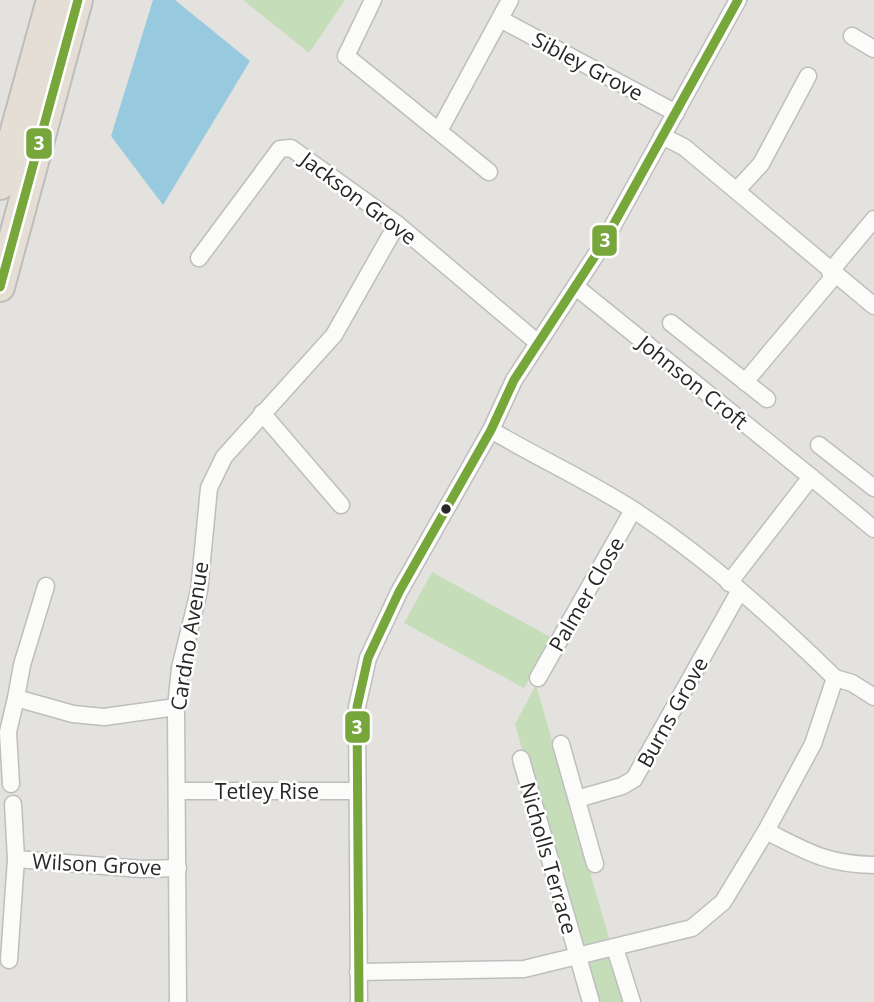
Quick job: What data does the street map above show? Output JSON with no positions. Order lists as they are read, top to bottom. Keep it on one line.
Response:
{"streets":{"street":["Sibley Grove","Jackson Grove","Johnson Croft","Palmer Close","Cardno Avenue","Burns Grove","Tetley Rise","Nicholls Terrace","Wilson Grove"]},"crossings":[["Jackson Grove","Cardno Avenue"],["Cardno Avenue","Tetley Rise"],["Cardno Avenue","Wilson Grove"]],"lines":["transit line 3"]}
